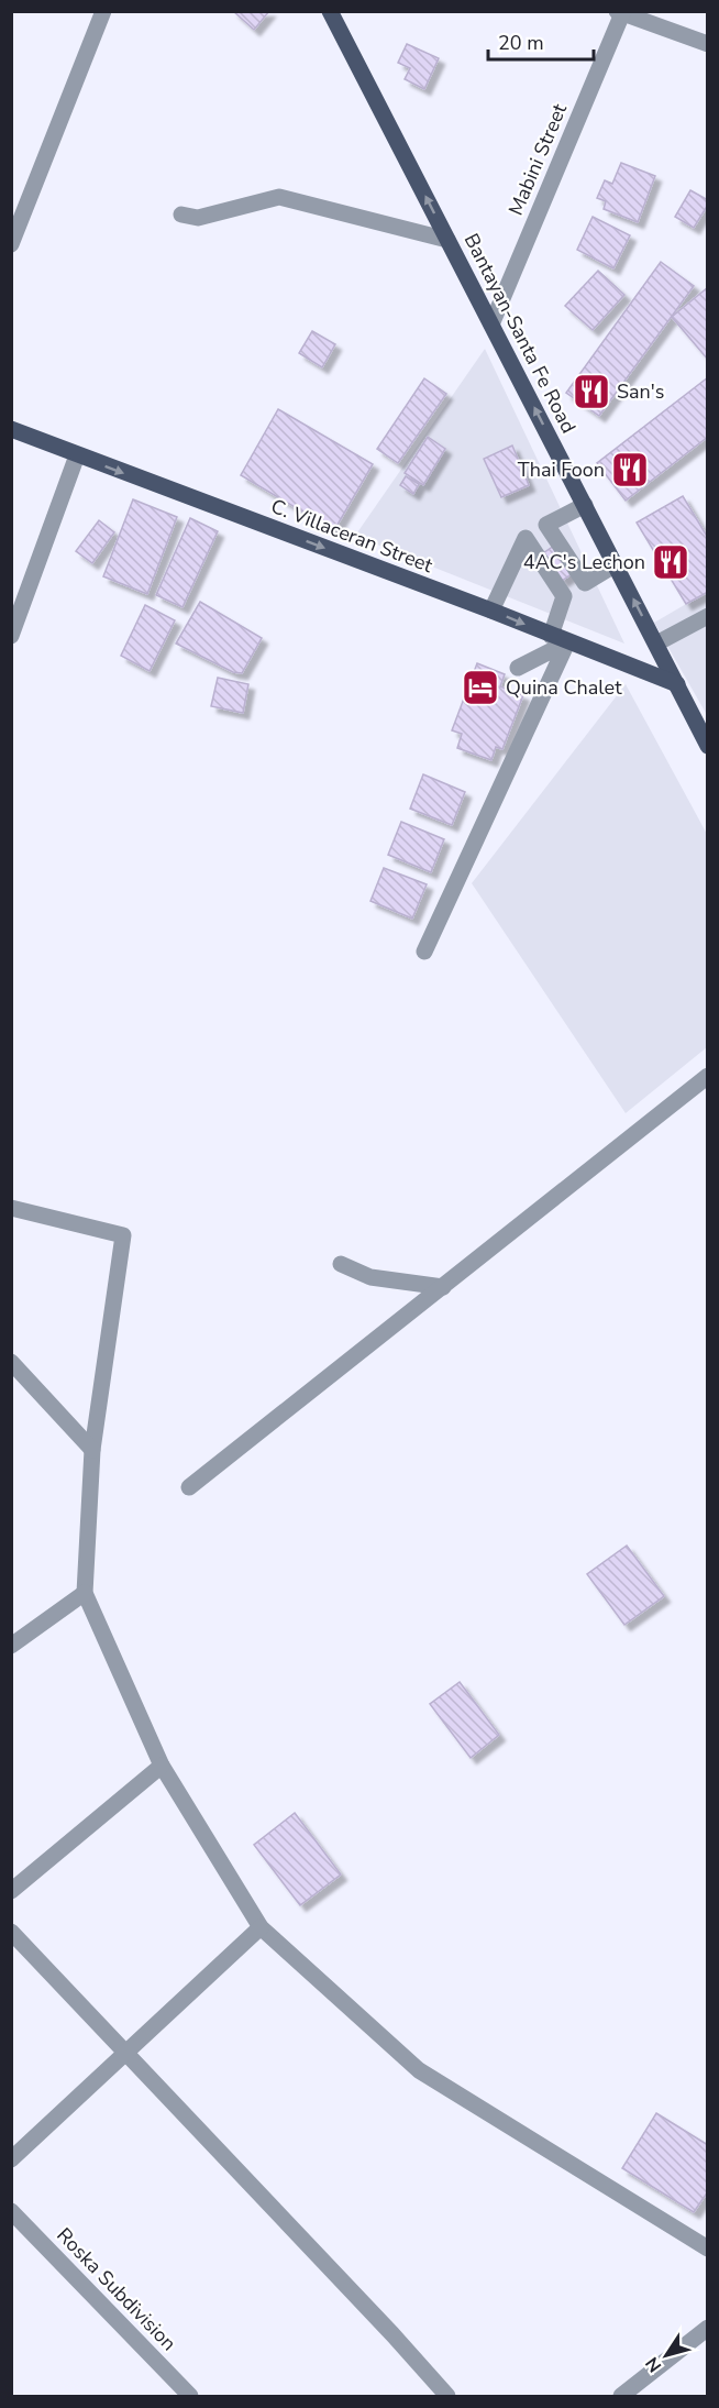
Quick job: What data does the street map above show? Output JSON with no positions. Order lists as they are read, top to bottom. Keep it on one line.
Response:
{"streets":{"main road":["Bantayan-Santa Fe Road","C. Villaceran Street"],"street":["Mabini Street","Roska Subdivision"]},"crossings":[["Mabini Street","Bantayan-Santa Fe Road"],["Bantayan-Santa Fe Road","C. Villaceran Street"]],"one_way":["Bantayan-Santa Fe Road","C. Villaceran Street"],"places":{"restaurant":["San's","Thai Foon","4AC's Lechon"],"hotel":["Quina Chalet"]},"scale_bar":"20 m","north":"bottom left"}
